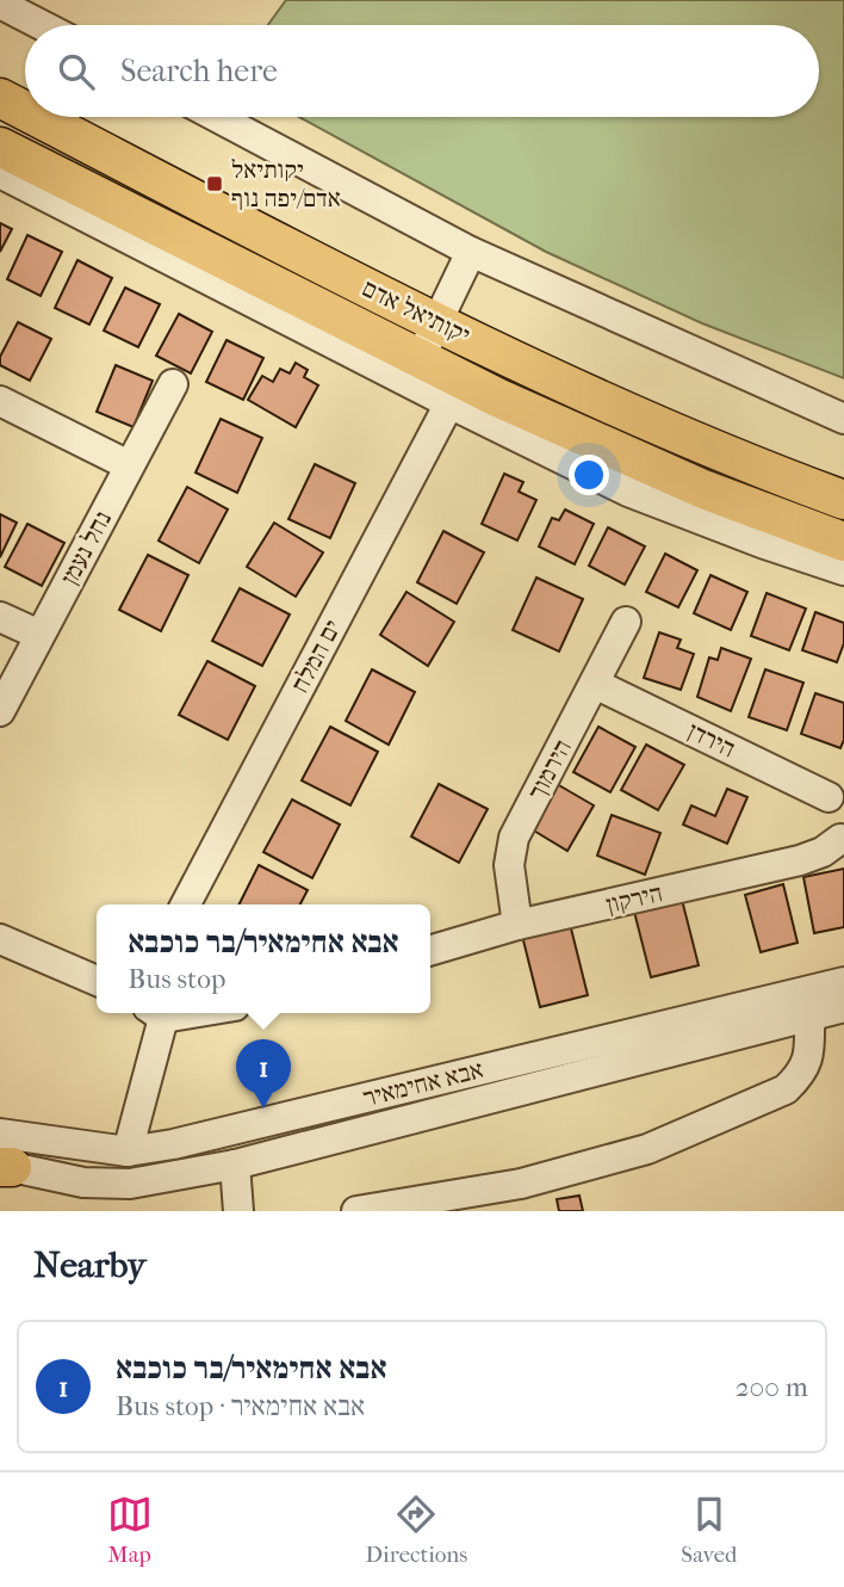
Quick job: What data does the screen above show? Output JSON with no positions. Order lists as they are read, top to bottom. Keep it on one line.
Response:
{"streets":{"main road":["יקותיאל אדם"],"street":["נחל נעמן","ים המלח","הירדן","הירמוך","הירקון","אבא אחימאיר"]},"crossings":[["הירדן","הירמוך"],["הירמוך","הירקון"]],"places":{"transit":["יקותיאל אדם/יפה נוף"]},"page":{"search":"Search here","popup":["אבא אחימאיר/בר כוכבא","Bus stop"],"pins":"1","heading":"Nearby","list":[{"mark":"1","name":"אבא אחימאיר/בר כוכבא","note":"Bus stop · אבא אחימאיר","value":"200 m"}],"nav":["Map","Directions","Saved"]}}
